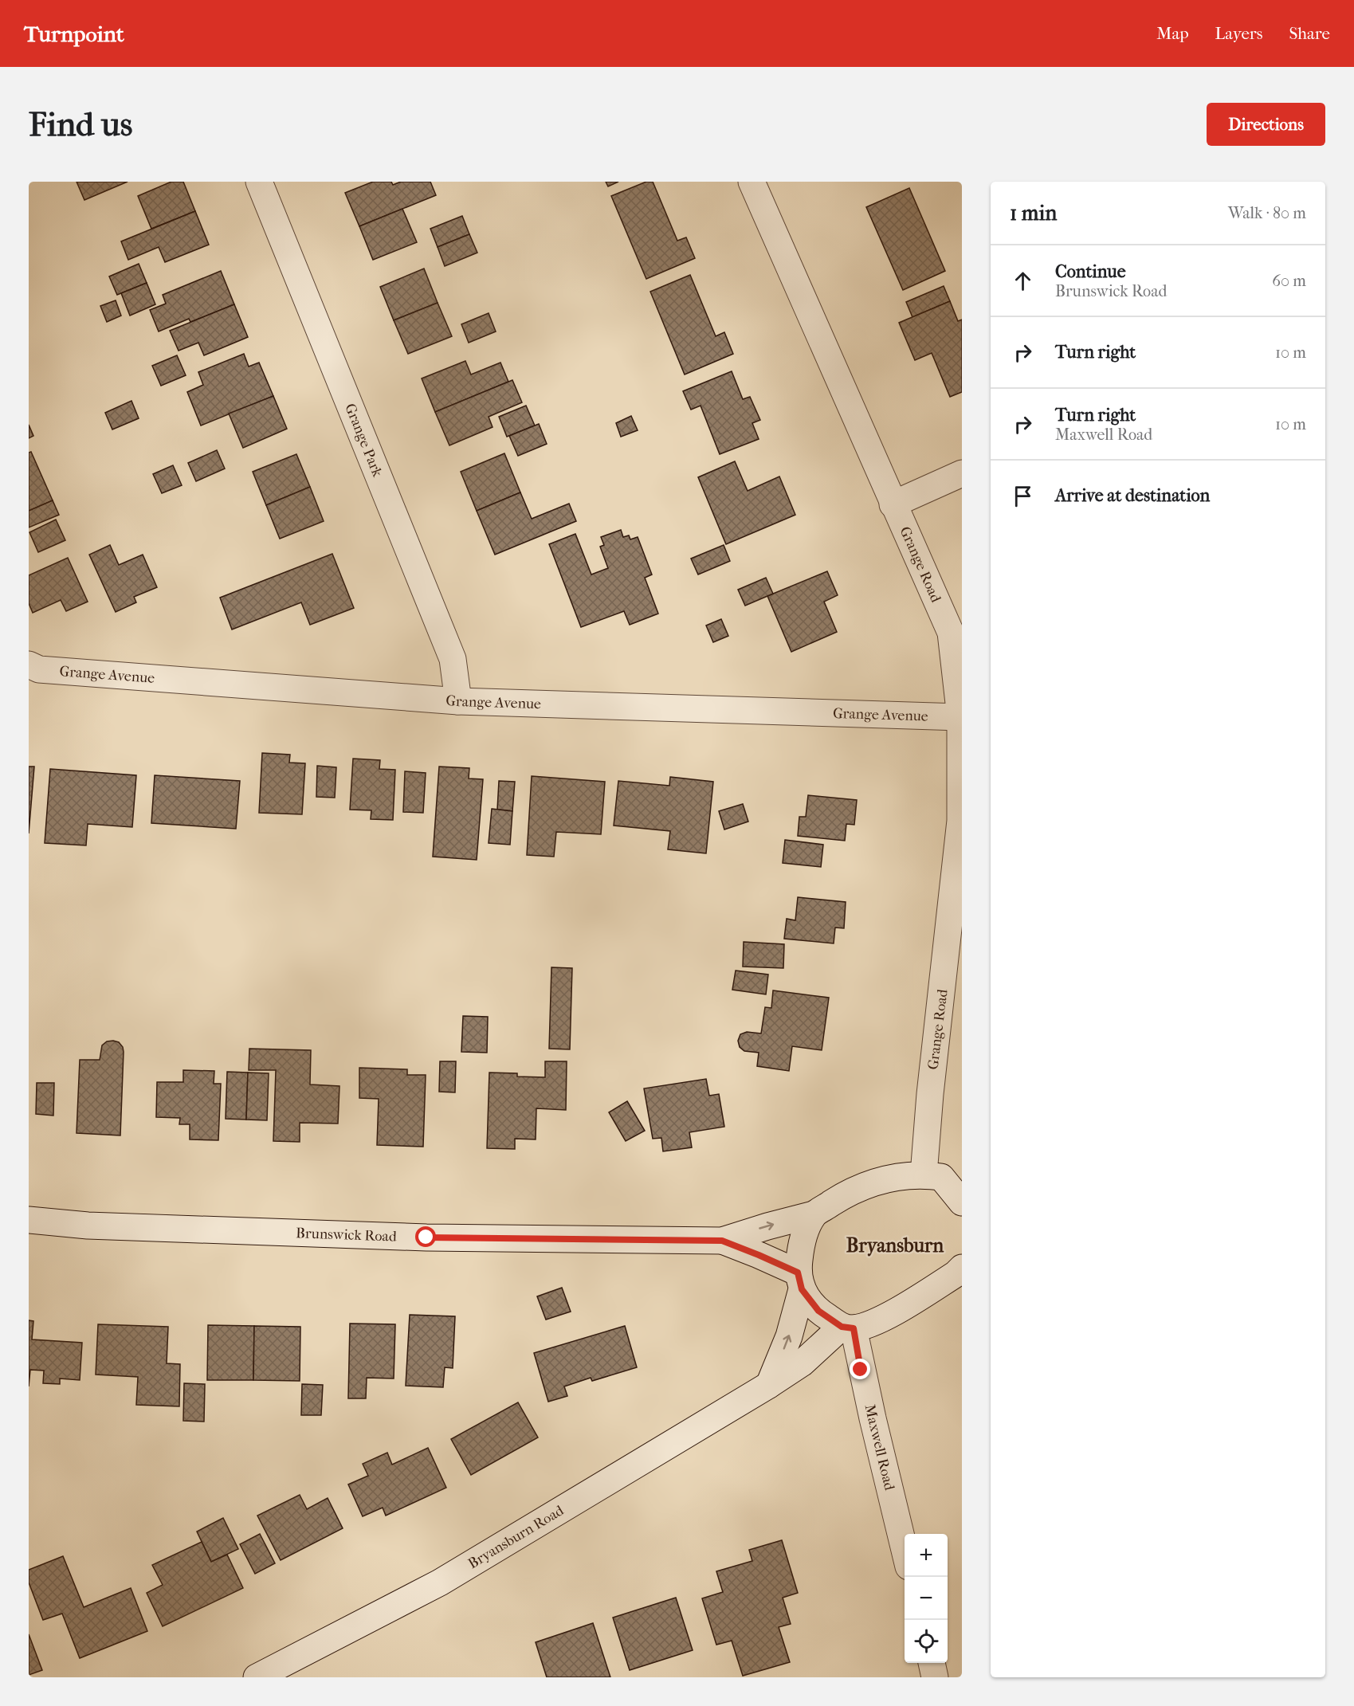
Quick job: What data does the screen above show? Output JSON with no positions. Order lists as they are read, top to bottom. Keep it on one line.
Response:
{"streets":{"street":["Grange Park","Grange Road","Grange Avenue","Brunswick Road","Maxwell Road","Bryansburn Road"]},"crossings":[["Grange Park","Grange Avenue"],["Grange Road","Grange Avenue"],["Maxwell Road","Bryansburn Road"]],"districts":["Bryansburn"],"page":{"header":"Turnpoint","nav":["Map","Layers","Share"],"buttons":"Directions","title":"Find us","heading":["1 min","Walk · 80 m"],"list":[["Continue","Brunswick Road","60 m"],["Turn right","10 m"],["Turn right","Maxwell Road","10 m"],"Arrive at destination"],"map_buttons":["+","−"]}}
